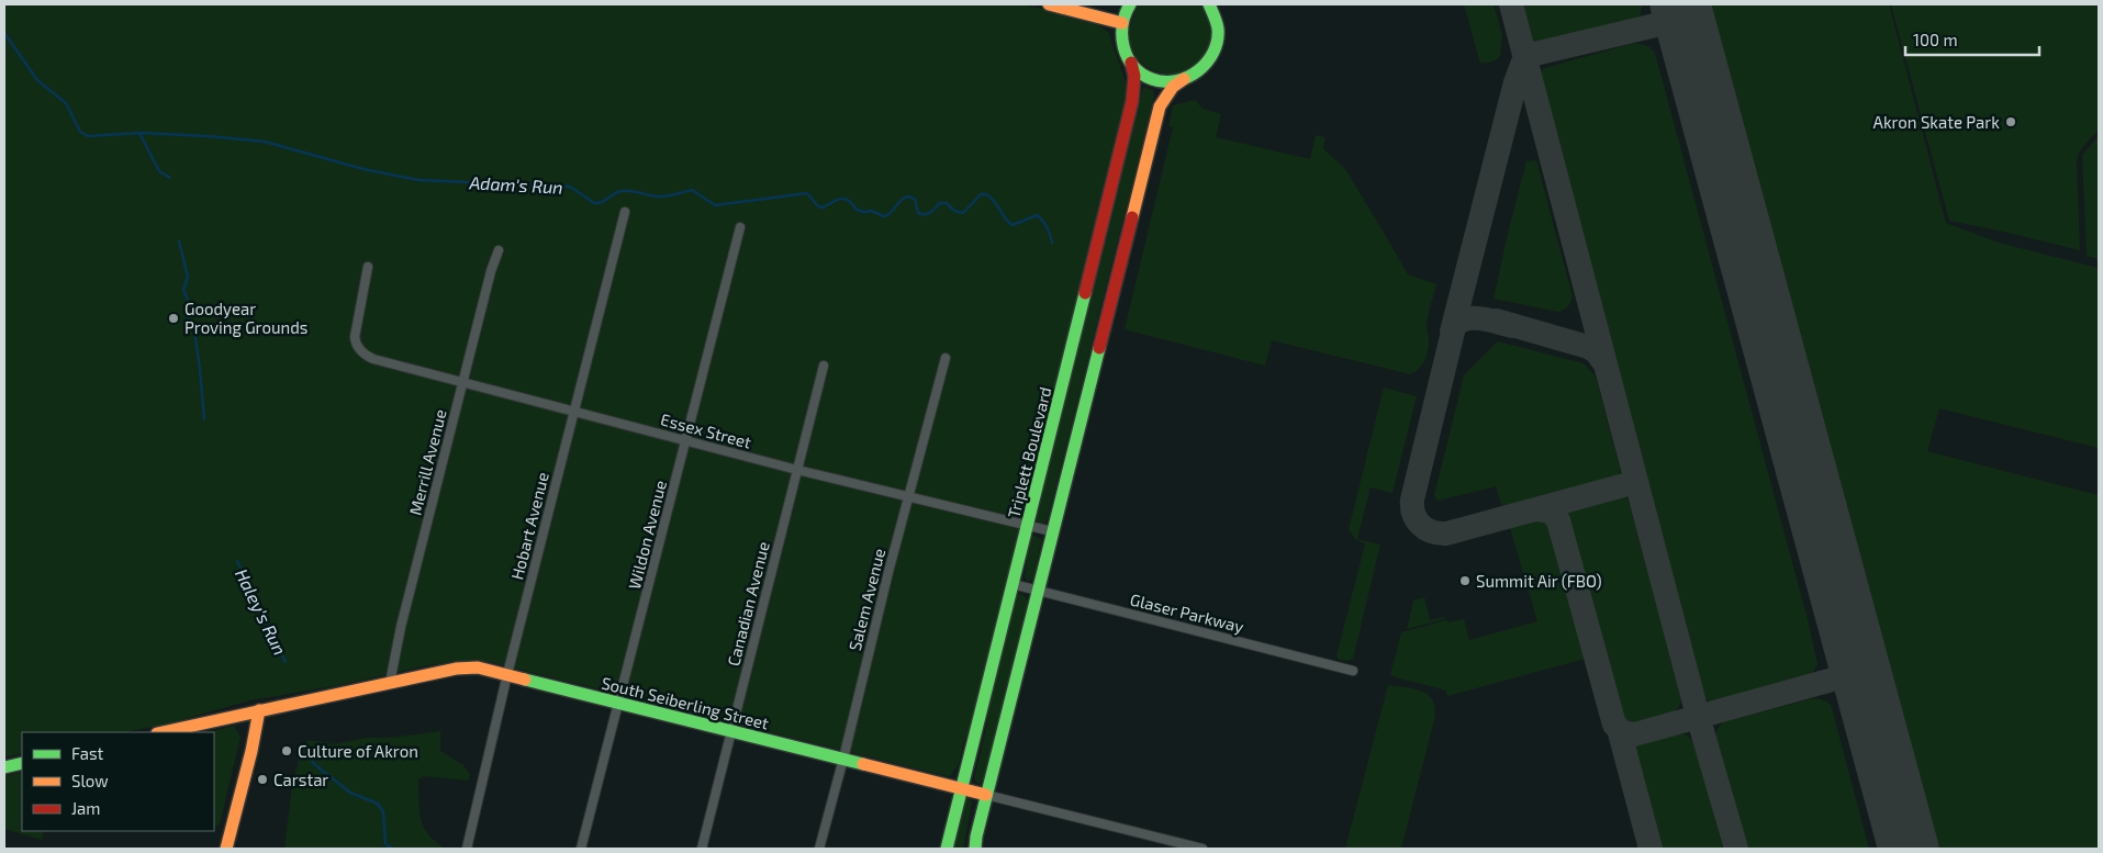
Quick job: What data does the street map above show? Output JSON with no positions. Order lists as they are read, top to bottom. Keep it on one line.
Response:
{"streets":{"main road":["Triplett Boulevard","South Seiberling Street"],"street":["Essex Street","Merrill Avenue","Hobart Avenue","Wildon Avenue","Salem Avenue","Canadian Avenue","Glaser Parkway"]},"crossings":[["Essex Street","Triplett Boulevard"],["Essex Street","Merrill Avenue"],["Essex Street","Hobart Avenue"],["Essex Street","Wildon Avenue"],["Essex Street","Salem Avenue"],["Essex Street","Canadian Avenue"],["Triplett Boulevard","Glaser Parkway"],["Triplett Boulevard","South Seiberling Street"],["Merrill Avenue","South Seiberling Street"],["Hobart Avenue","South Seiberling Street"],["Wildon Avenue","South Seiberling Street"],["Salem Avenue","South Seiberling Street"],["Canadian Avenue","South Seiberling Street"]],"water":["Adam's Run","Haley's Run"],"places":["Akron Skate Park","Goodyear Proving Grounds","Summit Air (FBO)","Culture of Akron","Carstar"],"legend":["Fast","Slow","Jam"],"scale_bar":"100 m"}
